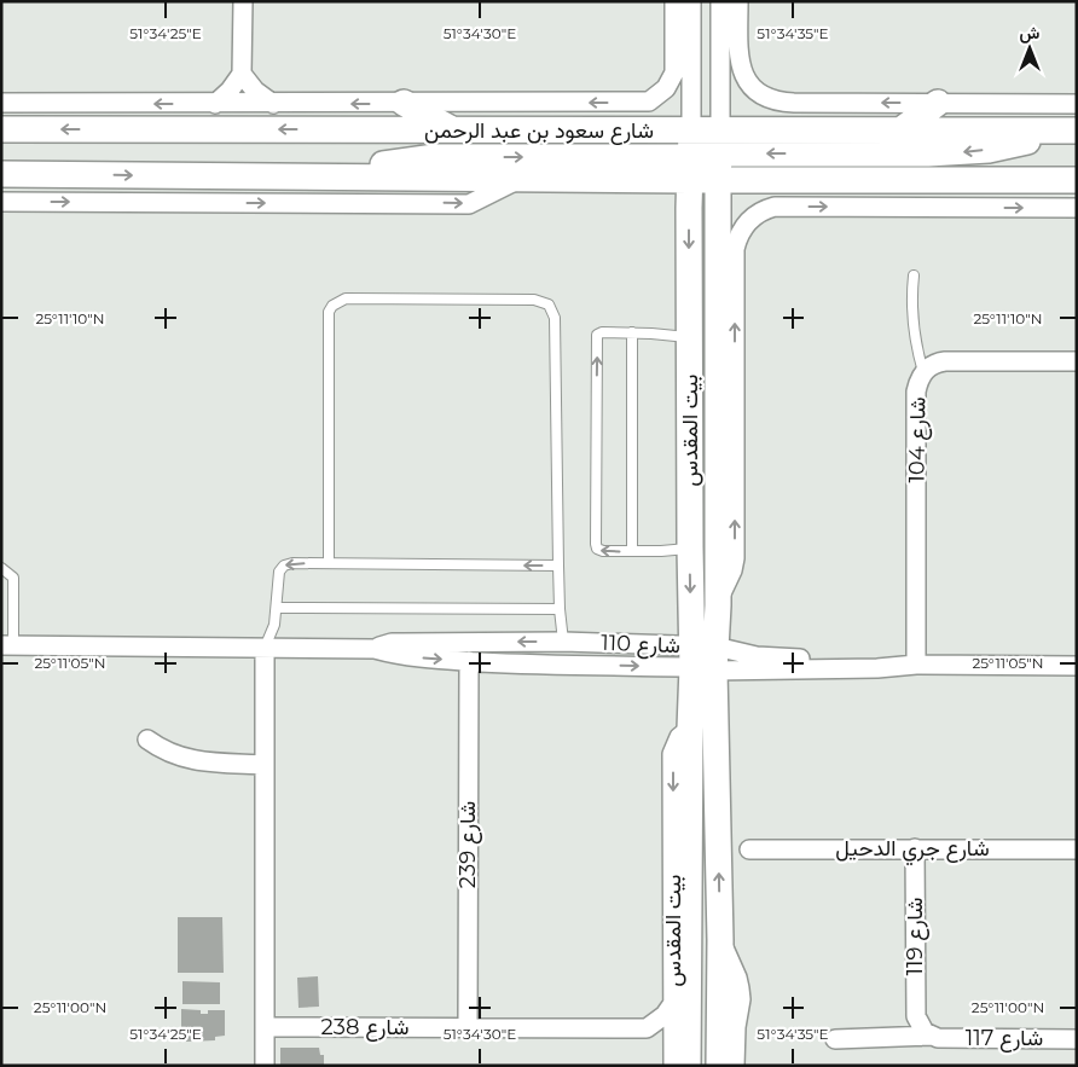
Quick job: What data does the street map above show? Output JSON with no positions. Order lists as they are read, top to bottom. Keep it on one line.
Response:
{"streets":{"main road":["شارع سعود بن عبد الرحمن","بيت المقدس"],"street":["شارع 104","شارع 110","شارع 239","شارع جري الدحيل","شارع 119","شارع 238","شارع 117"]},"crossings":[["شارع سعود بن عبد الرحمن","بيت المقدس"],["بيت المقدس","شارع 110"],["شارع 104","شارع 110"],["شارع 110","شارع 239"],["شارع 239","شارع 238"],["شارع جري الدحيل","شارع 119"],["شارع 119","شارع 117"]],"north":"top","coordinates":["51°34'25\"E","51°34'30\"E","51°34'35\"E","25°11'10\"N","25°11'05\"N","25°11'00\"N"]}
